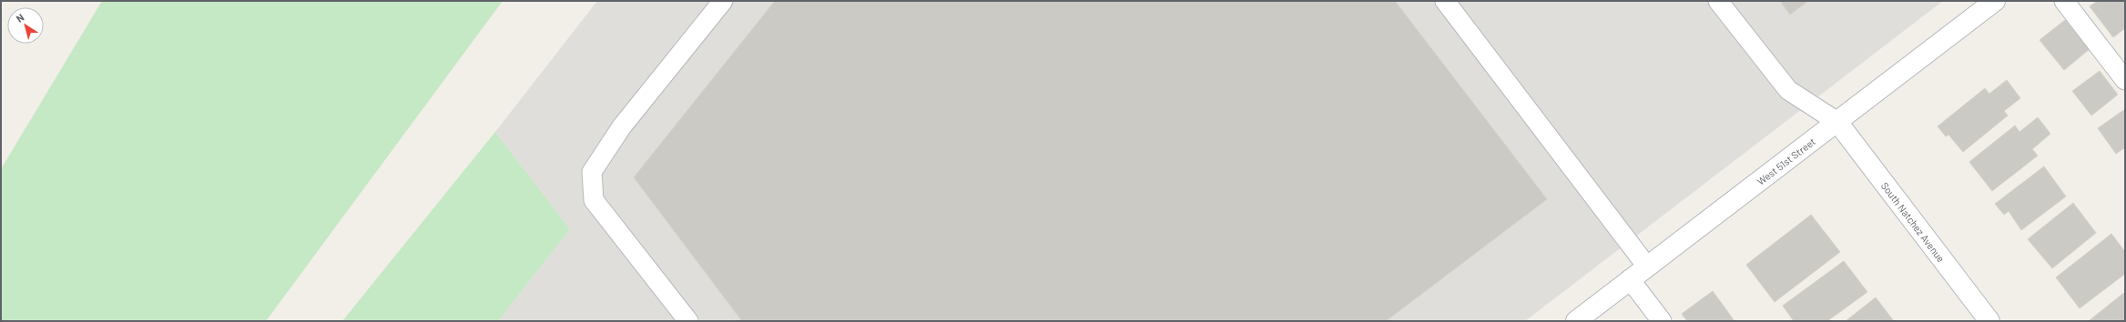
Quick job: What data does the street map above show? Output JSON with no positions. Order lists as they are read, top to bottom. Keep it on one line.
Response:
{"streets":{"street":["West 51st Street","South Natchez Avenue"]},"crossings":[["West 51st Street","South Natchez Avenue"]],"north":"top left"}
